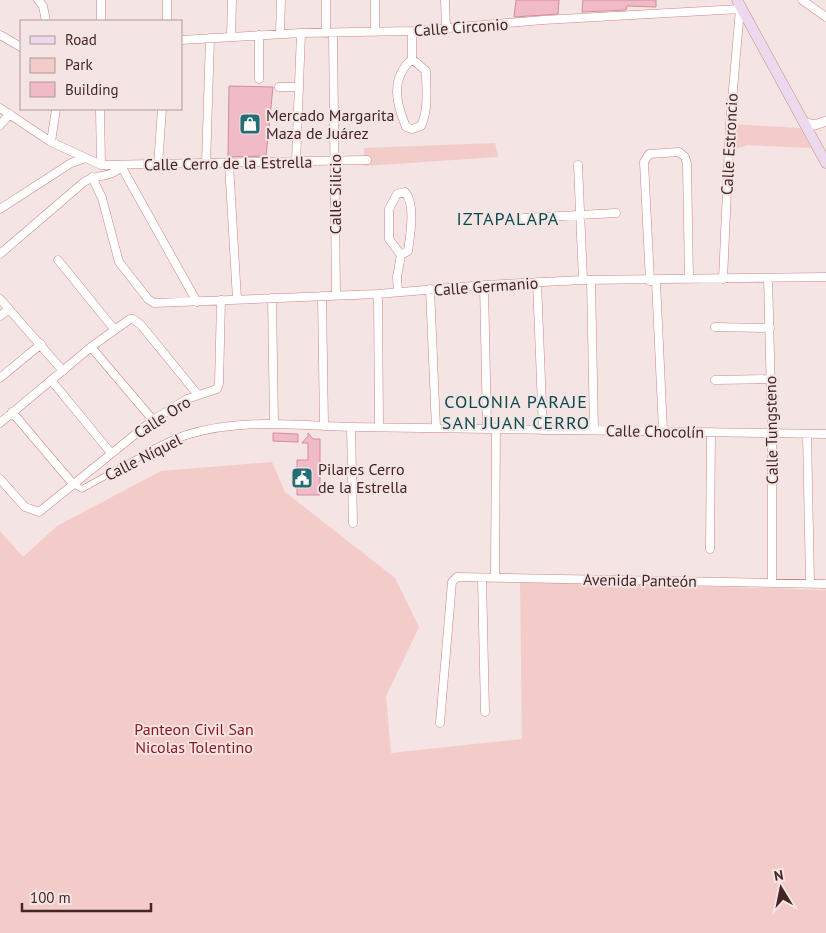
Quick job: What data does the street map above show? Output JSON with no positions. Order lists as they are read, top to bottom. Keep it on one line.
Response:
{"streets":{"street":["Calle Circonio","Calle Estroncio","Calle Cerro de la Estrella","Calle Silicio","Calle Germanio","Calle Oro","Calle Tungsteno","Calle Chocolín","Calle Níquel","Avenida Panteón"]},"crossings":[["Calle Circonio","Calle Estroncio"],["Calle Circonio","Calle Silicio"],["Calle Estroncio","Calle Germanio"],["Calle Cerro de la Estrella","Calle Silicio"],["Calle Silicio","Calle Germanio"],["Calle Germanio","Calle Oro"],["Calle Germanio","Calle Tungsteno"],["Calle Oro","Calle Níquel"],["Calle Tungsteno","Calle Chocolín"],["Calle Tungsteno","Avenida Panteón"],["Calle Chocolín","Calle Níquel"]],"districts":["IZTAPALAPA","COLONIA PARAJE SAN JUAN CERRO"],"parks":["Panteon Civil San Nicolas Tolentino"],"places":{"shop":["Mercado Margarita Maza de Juárez"],"public building":["Pilares Cerro de la Estrella"]},"legend":["Road","Park","Building"],"scale_bar":"100 m","north":"top"}
